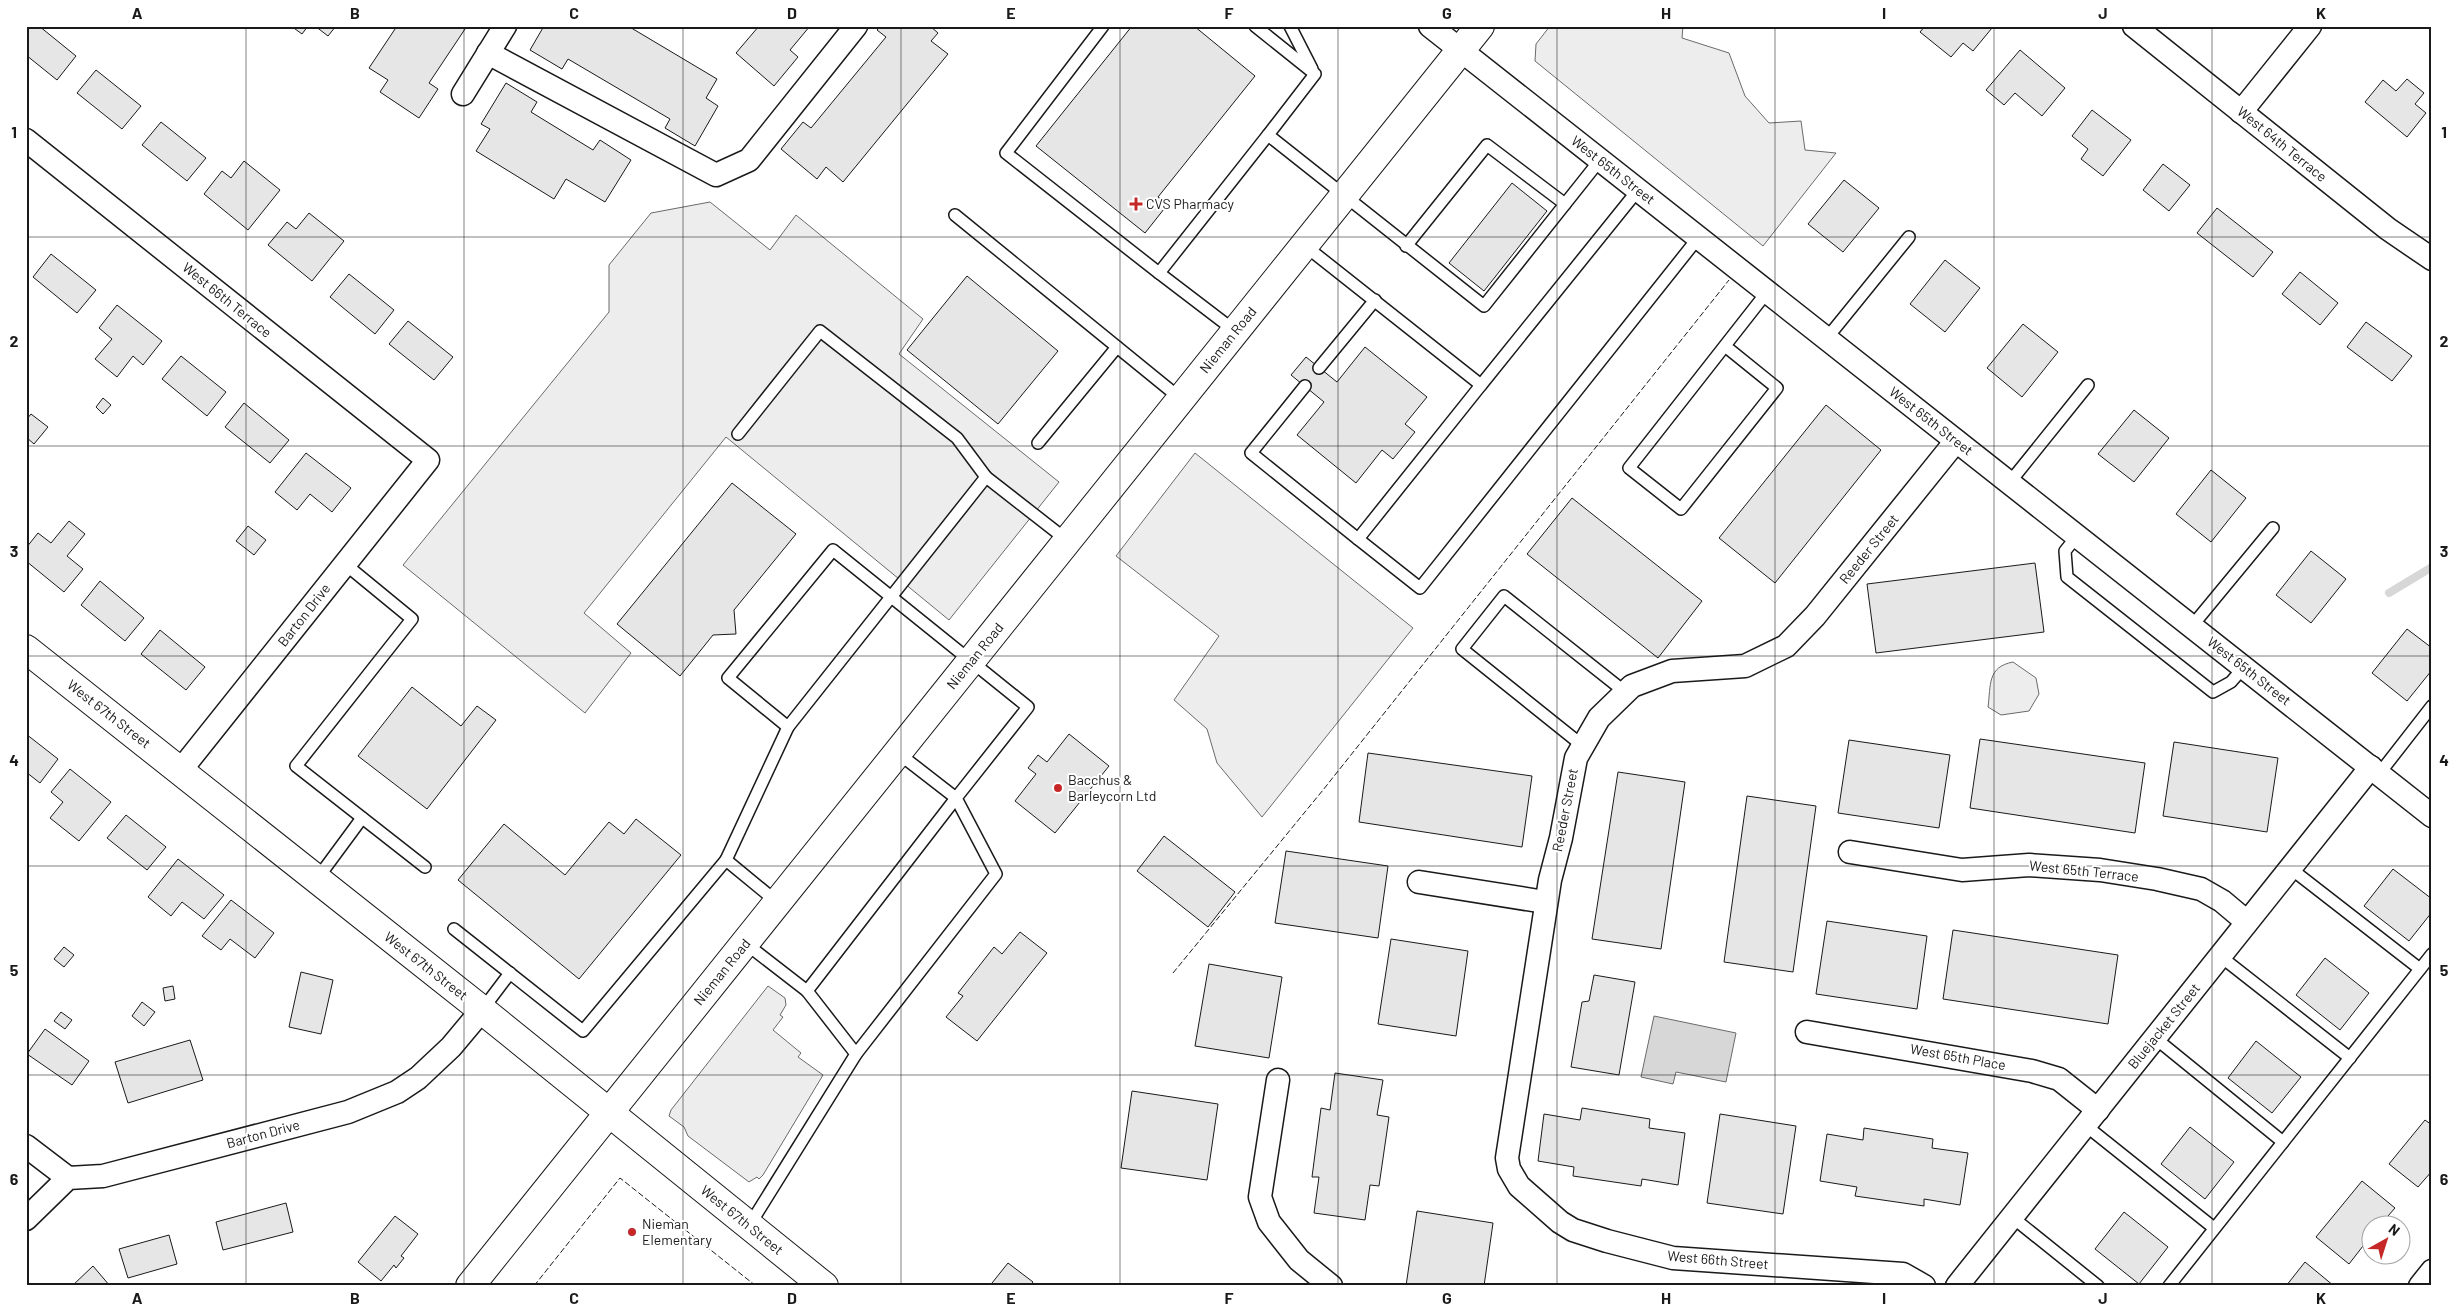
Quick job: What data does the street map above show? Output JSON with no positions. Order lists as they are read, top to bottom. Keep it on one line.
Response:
{"streets":{"main road":["Nieman Road","West 67th Street"],"street":["West 64th Terrace","West 65th Street","West 66th Terrace","Reeder Street","Barton Drive","West 65th Terrace","Bluejacket Street","West 65th Place","West 66th Street"]},"crossings":[["West 65th Street","Nieman Road"],["West 65th Street","Reeder Street"],["West 65th Street","Bluejacket Street"],["West 66th Terrace","Barton Drive"],["Nieman Road","West 67th Street"],["Reeder Street","West 66th Street"],["Barton Drive","West 67th Street"],["West 65th Terrace","Bluejacket Street"],["Bluejacket Street","West 65th Place"]],"places":{"health":["CVS Pharmacy"],"other":["Bacchus & Barleycorn Ltd","Nieman Elementary"]},"north":"top right","grid":{"columns":["A","B","C","D","E","F","G","H","I","J","K"],"rows":["1","2","3","4","5","6"]}}
